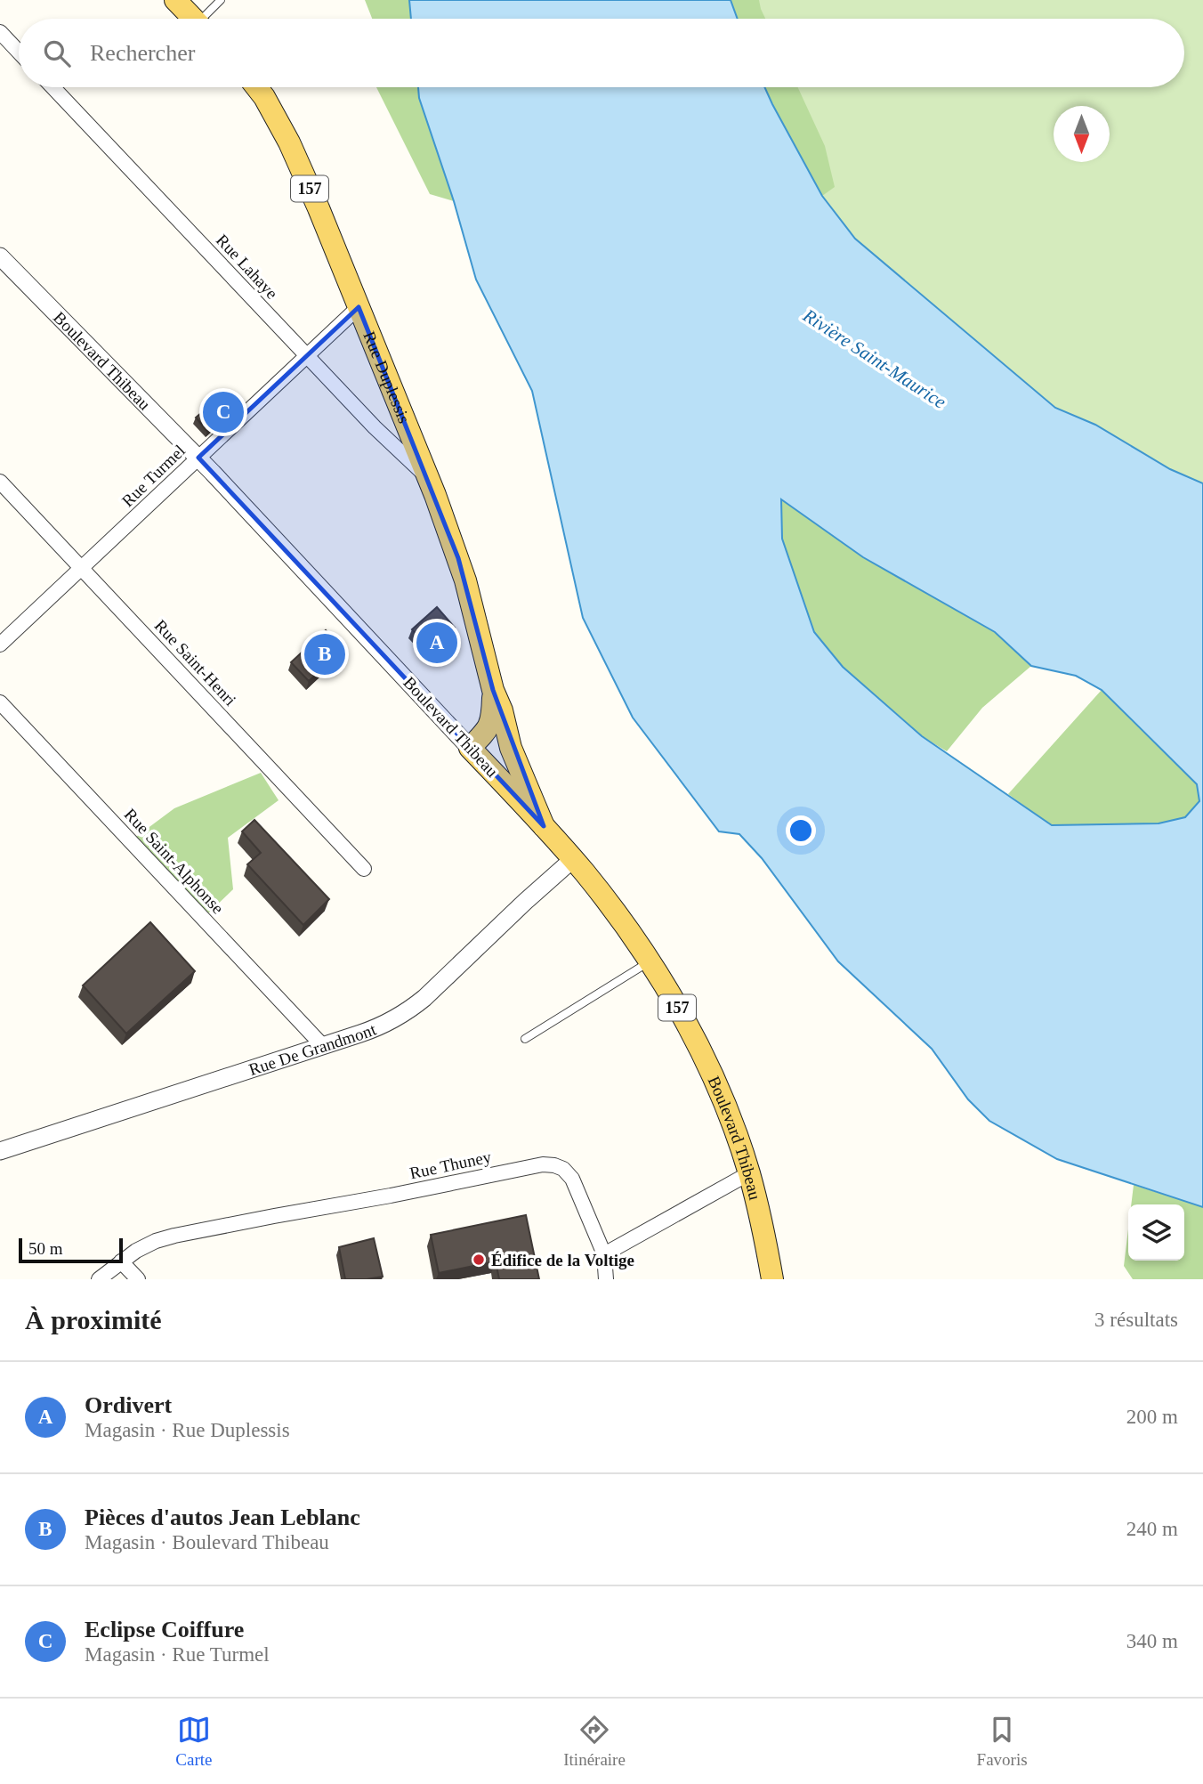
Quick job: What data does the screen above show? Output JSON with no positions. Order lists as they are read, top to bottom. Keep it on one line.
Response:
{"streets":{"main road":["157","Boulevard Thibeau","Rue Duplessis"],"street":["Rue Lahaye","Rue Turmel","Rue Saint-Henri","Rue Saint-Alphonse","Rue De Grandmont","Rue Thuney"]},"crossings":[["Rue Lahaye","Rue Duplessis"],["Rue Lahaye","Rue Turmel"],["Boulevard Thibeau","Rue Duplessis"],["Boulevard Thibeau","Rue Turmel"],["Boulevard Thibeau","Rue De Grandmont"],["Rue Duplessis","Rue Turmel"],["Rue Turmel","Rue Saint-Henri"],["Rue Saint-Alphonse","Rue De Grandmont"]],"water":["Rivière Saint-Maurice"],"places":["Édifice de la Voltige"],"scale_bar":"50 m","north":"bottom","page":{"search":"Rechercher","pins":["C","A","B"],"scale":"50 m","heading":["À proximité","3 résultats"],"list":[{"mark":"A","name":"Ordivert","note":"Magasin · Rue Duplessis","value":"200 m"},{"mark":"B","name":"Pièces d'autos Jean Leblanc","note":"Magasin · Boulevard Thibeau","value":"240 m"},{"mark":"C","name":"Eclipse Coiffure","note":"Magasin · Rue Turmel","value":"340 m"}],"nav":["Carte","Itinéraire","Favoris"]}}
